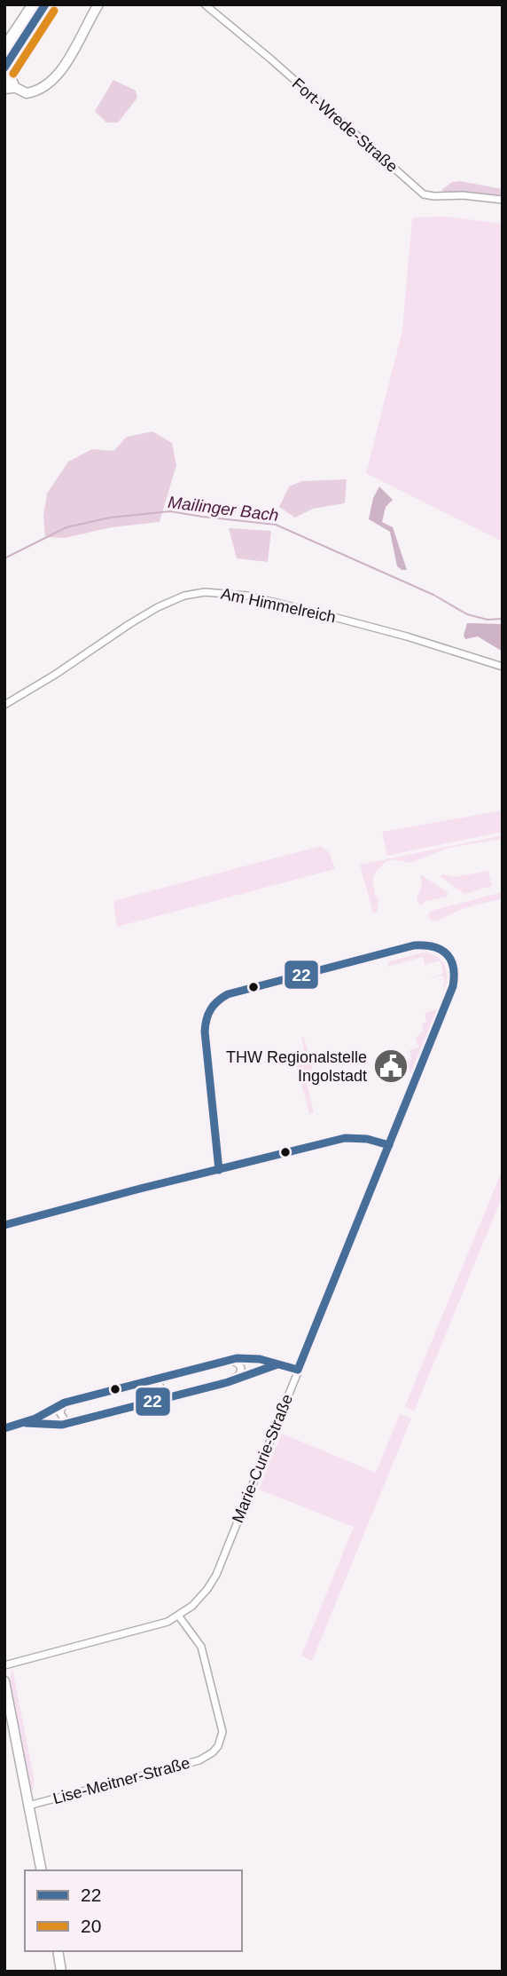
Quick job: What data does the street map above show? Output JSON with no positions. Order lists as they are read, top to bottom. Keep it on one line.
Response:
{"streets":{"street":["Fort-Wrede-Straße","Am Himmelreich","Marie-Curie-Straße","Lise-Meitner-Straße"]},"crossings":[["Marie-Curie-Straße","Lise-Meitner-Straße"]],"water":["Mailinger Bach"],"places":{"public building":["THW Regionalstelle Ingolstadt"]},"lines":["transit line 22","transit line 20"],"legend":["22","20"]}
